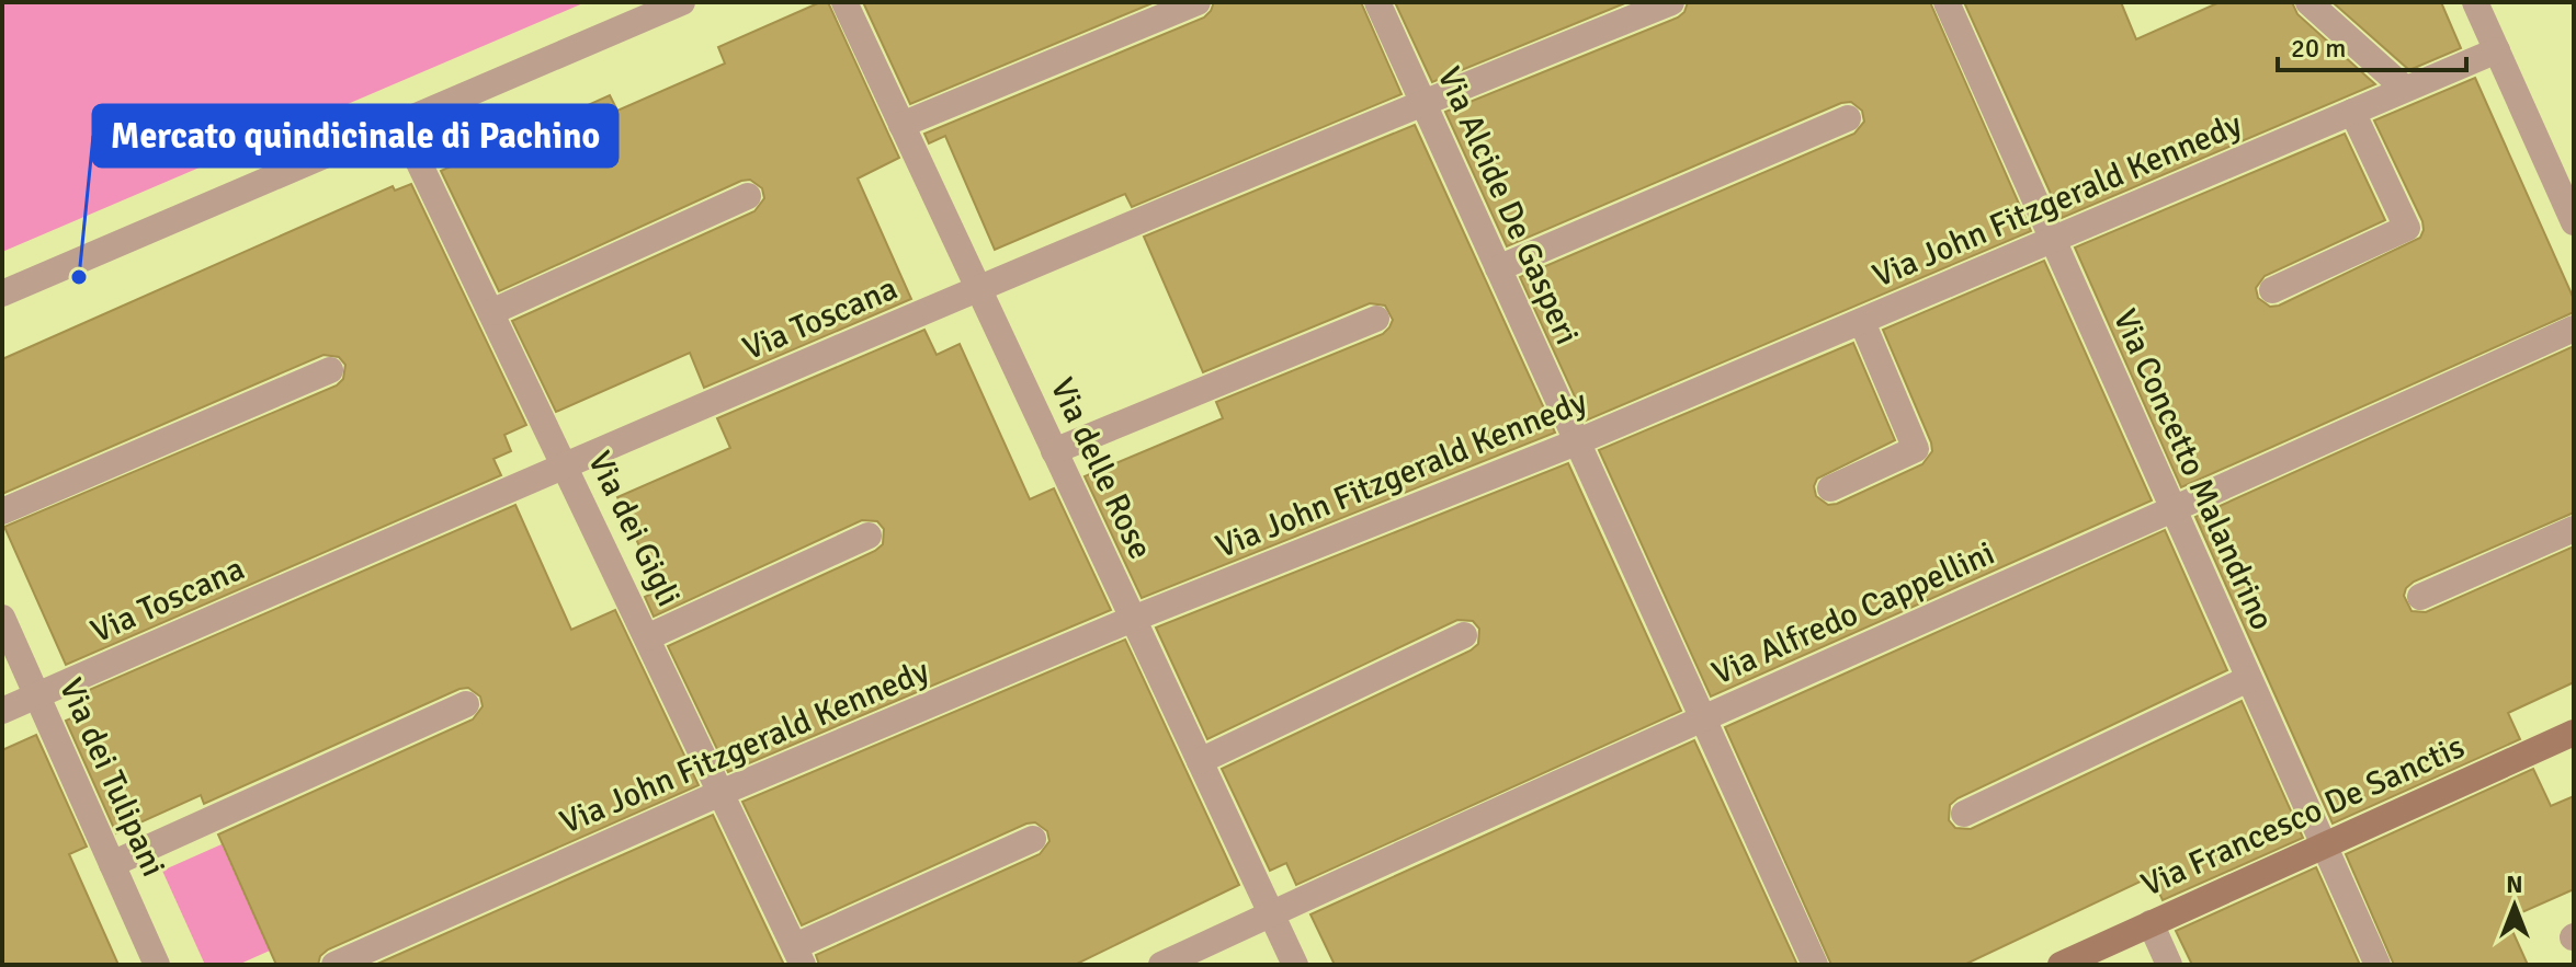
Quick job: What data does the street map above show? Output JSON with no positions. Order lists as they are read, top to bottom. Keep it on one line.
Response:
{"streets":{"street":["Via John Fitzgerald Kennedy","Via Alcide De Gasperi","Via Toscana","Via delle Rose","Via Concetto Malandrino","Via dei Gigli","Via Alfredo Cappellini","Via dei Tulipani","Via Francesco De Sanctis"]},"crossings":[["Via John Fitzgerald Kennedy","Via Alcide De Gasperi"],["Via John Fitzgerald Kennedy","Via delle Rose"],["Via John Fitzgerald Kennedy","Via Concetto Malandrino"],["Via John Fitzgerald Kennedy","Via dei Gigli"],["Via Alcide De Gasperi","Via Toscana"],["Via Alcide De Gasperi","Via Alfredo Cappellini"],["Via Toscana","Via delle Rose"],["Via Toscana","Via dei Gigli"],["Via Toscana","Via dei Tulipani"],["Via delle Rose","Via Alfredo Cappellini"],["Via Concetto Malandrino","Via Alfredo Cappellini"],["Via Concetto Malandrino","Via Francesco De Sanctis"]],"places":["Mercato quindicinale di Pachino"],"scale_bar":"20 m","north":"top"}
